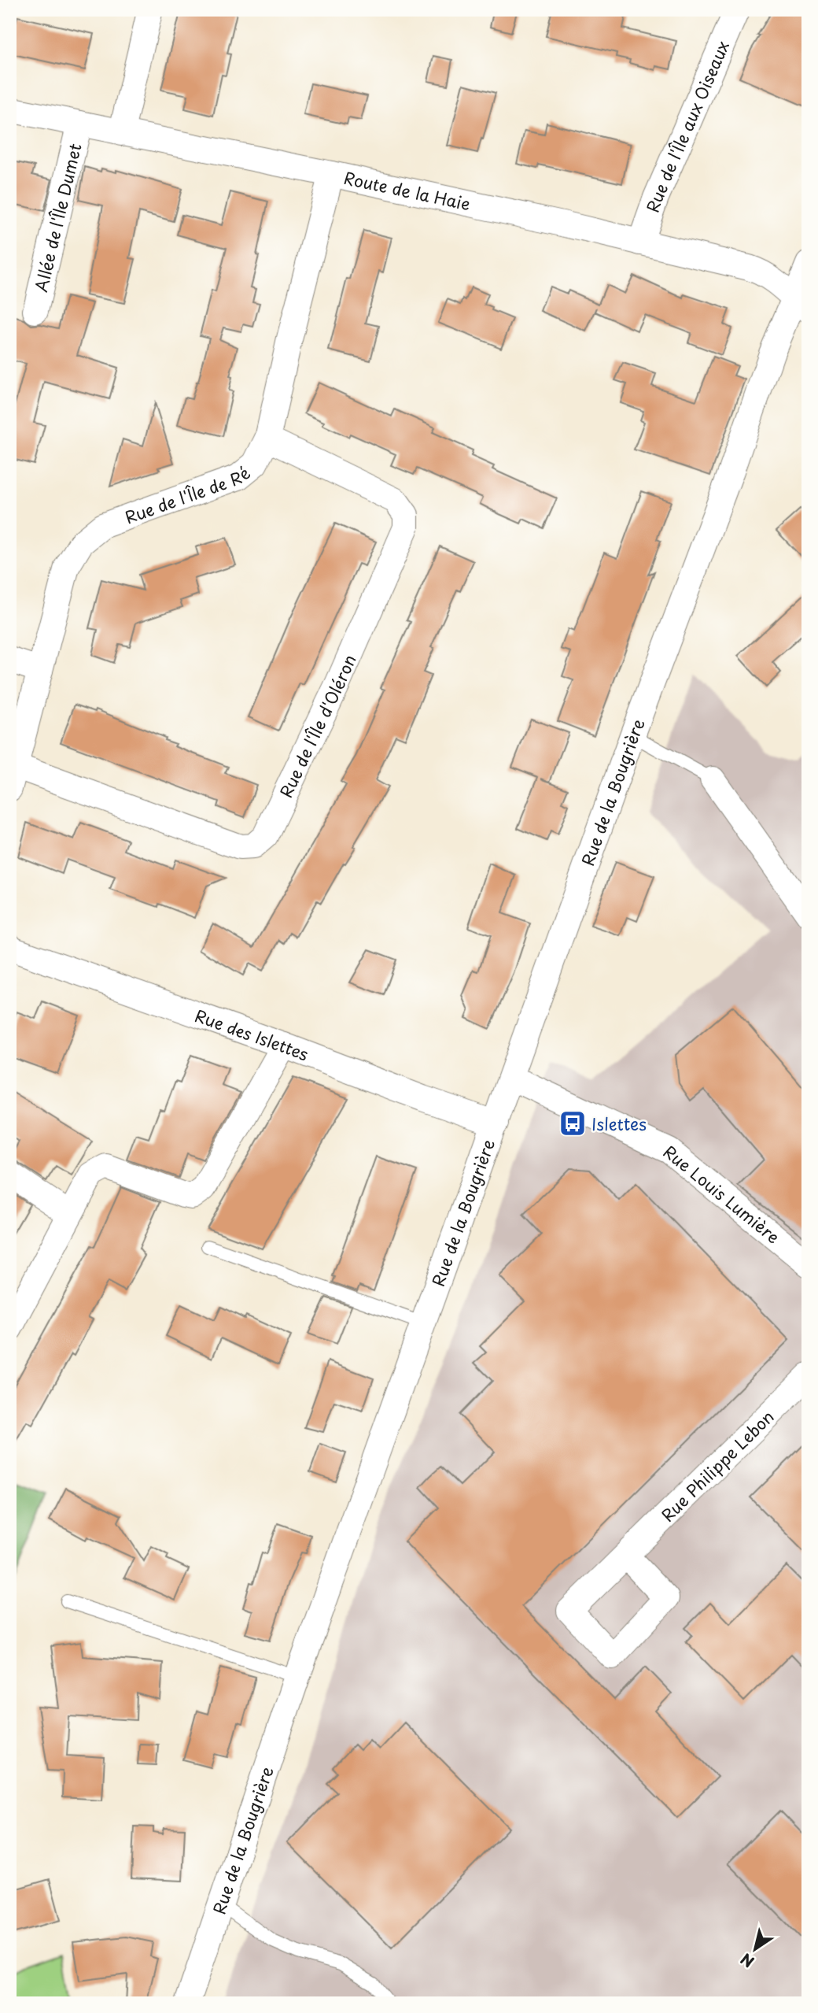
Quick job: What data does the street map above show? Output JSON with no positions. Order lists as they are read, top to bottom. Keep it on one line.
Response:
{"streets":{"street":["Rue de l'Île aux Oiseaux","Route de la Haie","Allée de l'Île Dumet","Rue de l'Île de Ré","Rue de l'Île d'Oléron","Rue de la Bougrière","Rue des Islettes","Rue Louis Lumière","Rue Philippe Lebon"]},"crossings":[["Rue de l'Île aux Oiseaux","Route de la Haie"],["Route de la Haie","Allée de l'Île Dumet"],["Route de la Haie","Rue de l'Île de Ré"],["Route de la Haie","Rue de la Bougrière"],["Rue de l'Île de Ré","Rue de l'Île d'Oléron"],["Rue de la Bougrière","Rue des Islettes"],["Rue de la Bougrière","Rue Louis Lumière"]],"places":{"bus stop":["Islettes"]},"north":"bottom left"}
